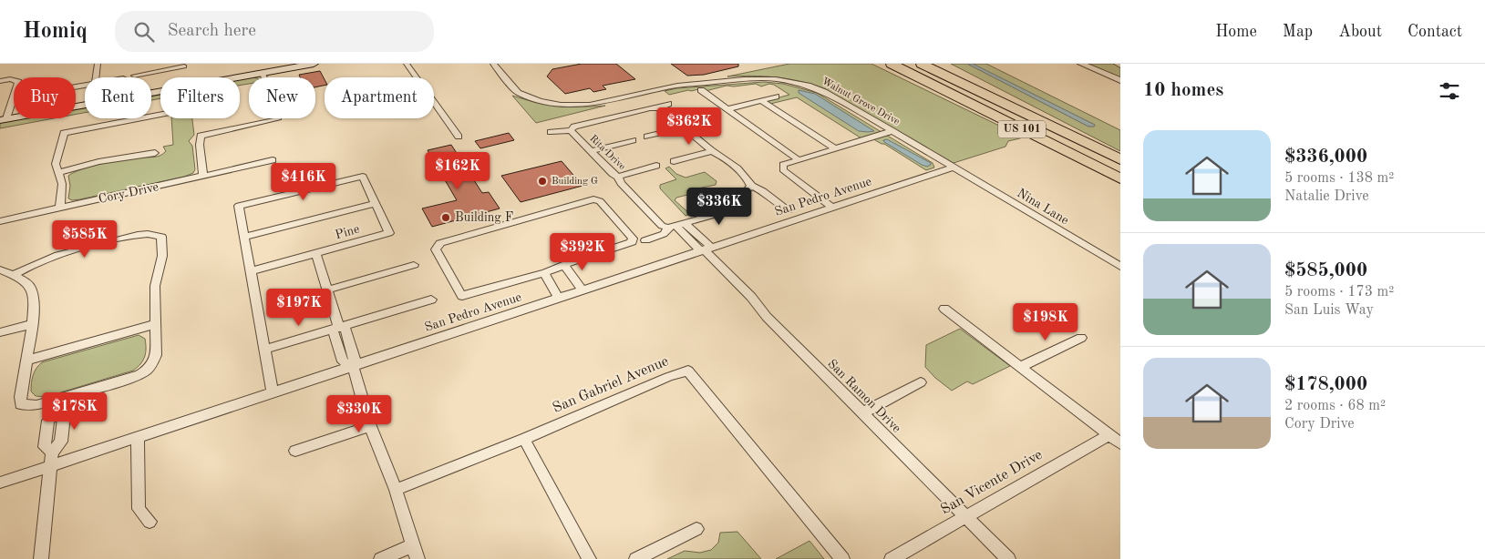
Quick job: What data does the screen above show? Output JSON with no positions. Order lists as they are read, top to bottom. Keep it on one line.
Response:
{"streets":{"highway":["US 101"],"street":["Walnut Grove Drive","Rita Drive","Cory Drive","San Pedro Avenue","Nina Lane","Pine","San Gabriel Avenue","San Ramon Drive","San Vicente Drive"]},"crossings":[["Walnut Grove Drive","San Pedro Avenue"],["Walnut Grove Drive","Nina Lane"],["Rita Drive","San Ramon Drive"],["San Pedro Avenue","Nina Lane"],["San Pedro Avenue","San Ramon Drive"],["San Ramon Drive","San Vicente Drive"]],"places":["Building G","Building F"],"page":{"header":"Homiq","search":"Search here","nav":["Home","Map","About","Contact"],"heading":"10 homes","chip":["Buy","Rent","Filters","New","Apartment"],"price":["$362K","$162K","$416K","$336K","$585K","$392K","$197K","$198K","$178K","$330K"],"list":[{"name":"$336,000","note":"5 rooms · 138 m² · Natalie Drive"},{"name":"$585,000","note":"5 rooms · 173 m² · San Luis Way"},{"name":"$178,000","note":"2 rooms · 68 m² · Cory Drive"}]}}
